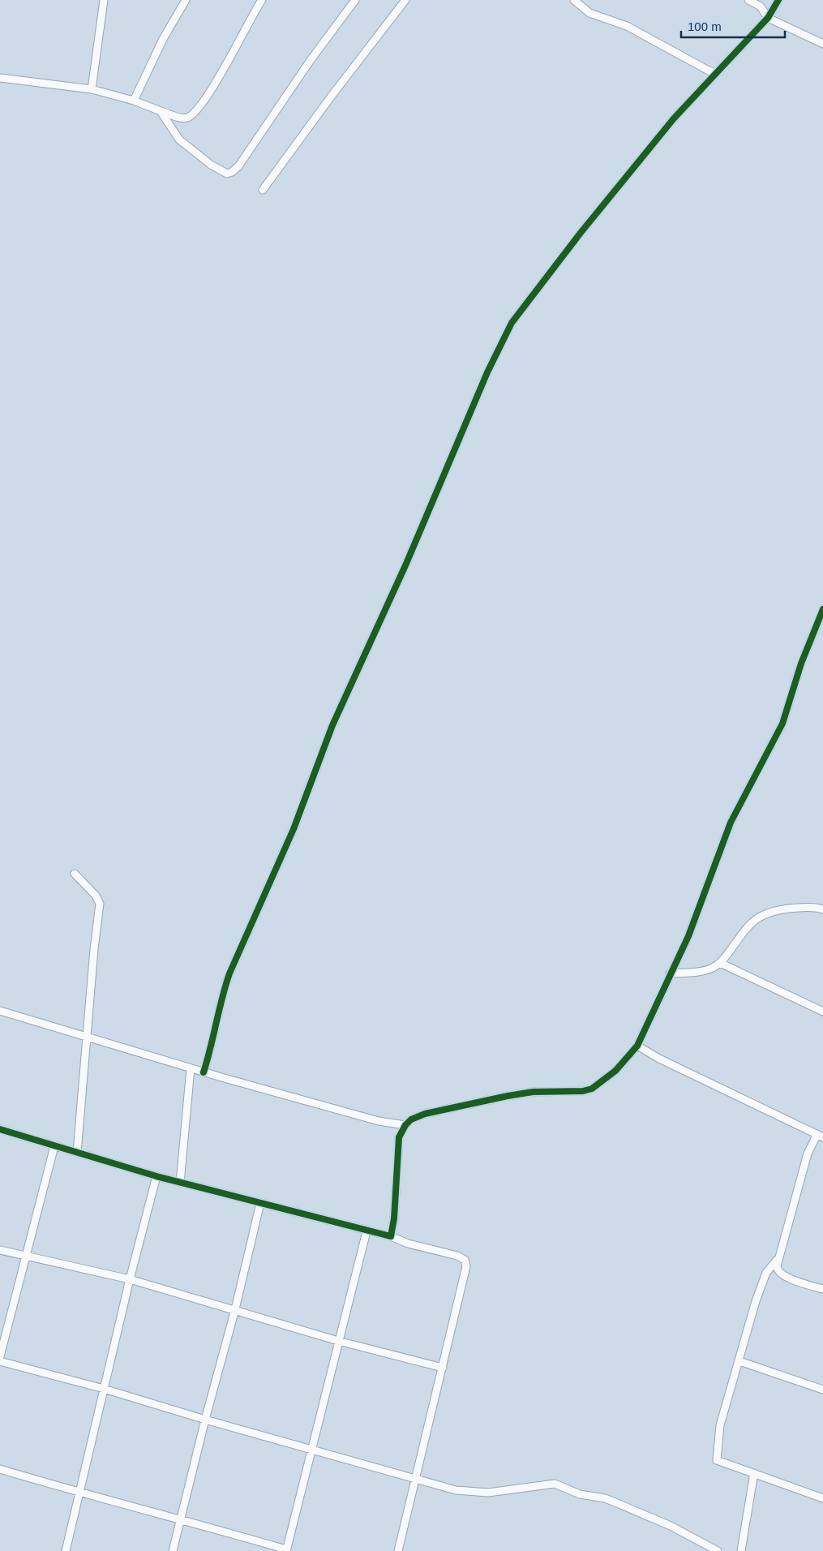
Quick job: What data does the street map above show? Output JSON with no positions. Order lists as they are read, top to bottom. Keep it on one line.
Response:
{"scale_bar":"100 m"}
